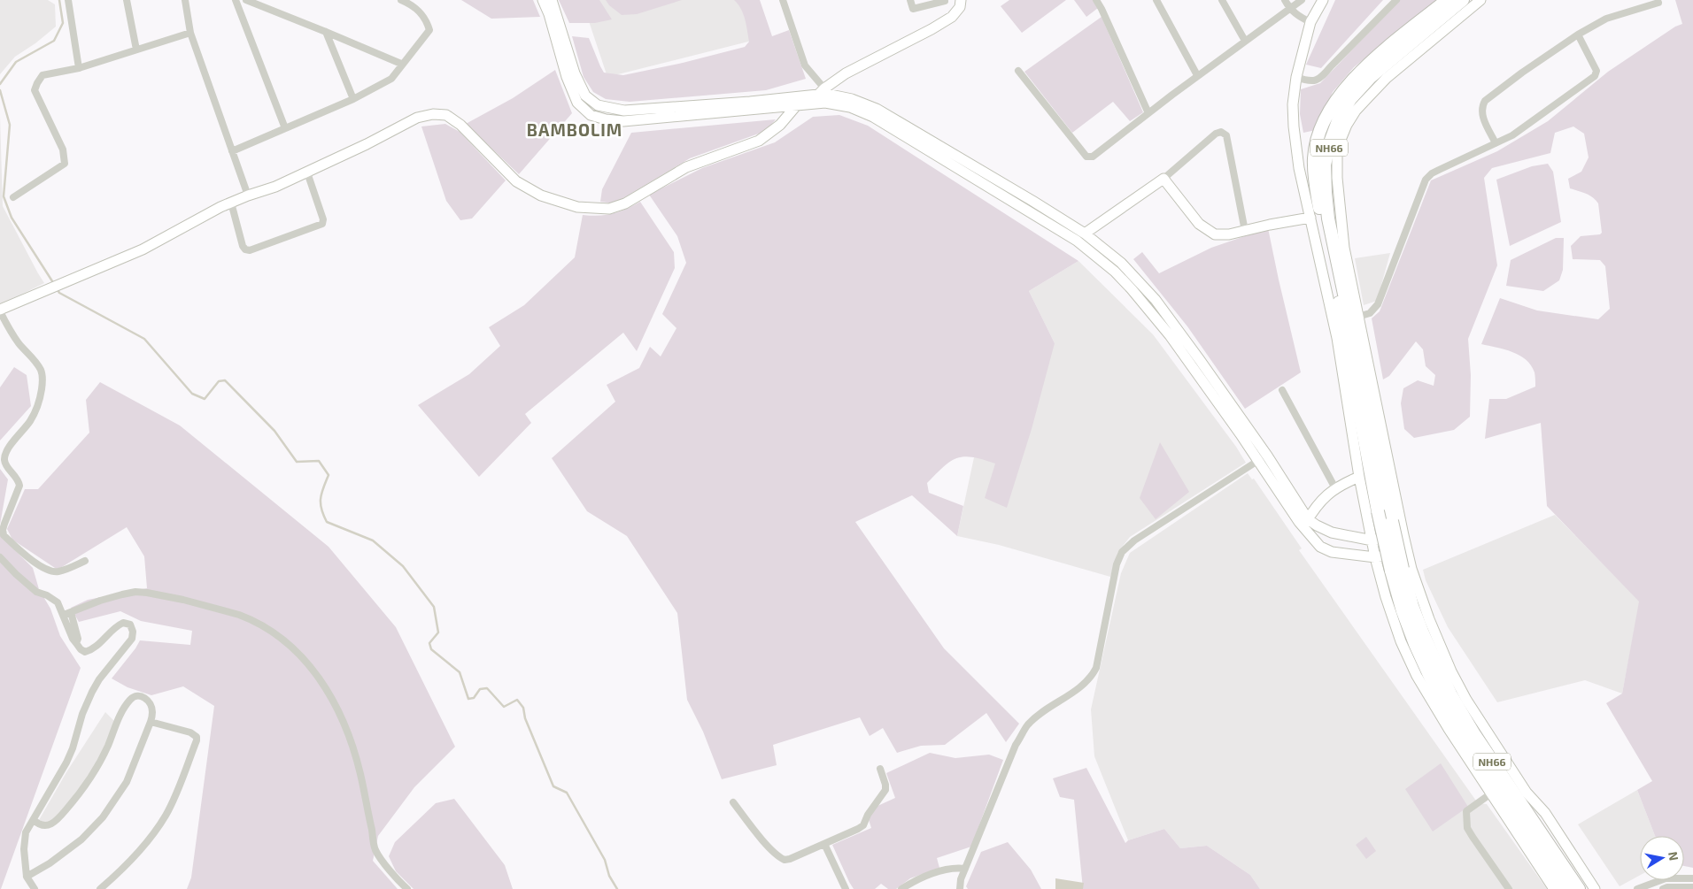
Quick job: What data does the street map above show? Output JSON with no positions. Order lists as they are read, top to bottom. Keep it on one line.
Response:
{"streets":{"highway":["NH66"]},"districts":["BAMBOLIM"],"north":"right"}
